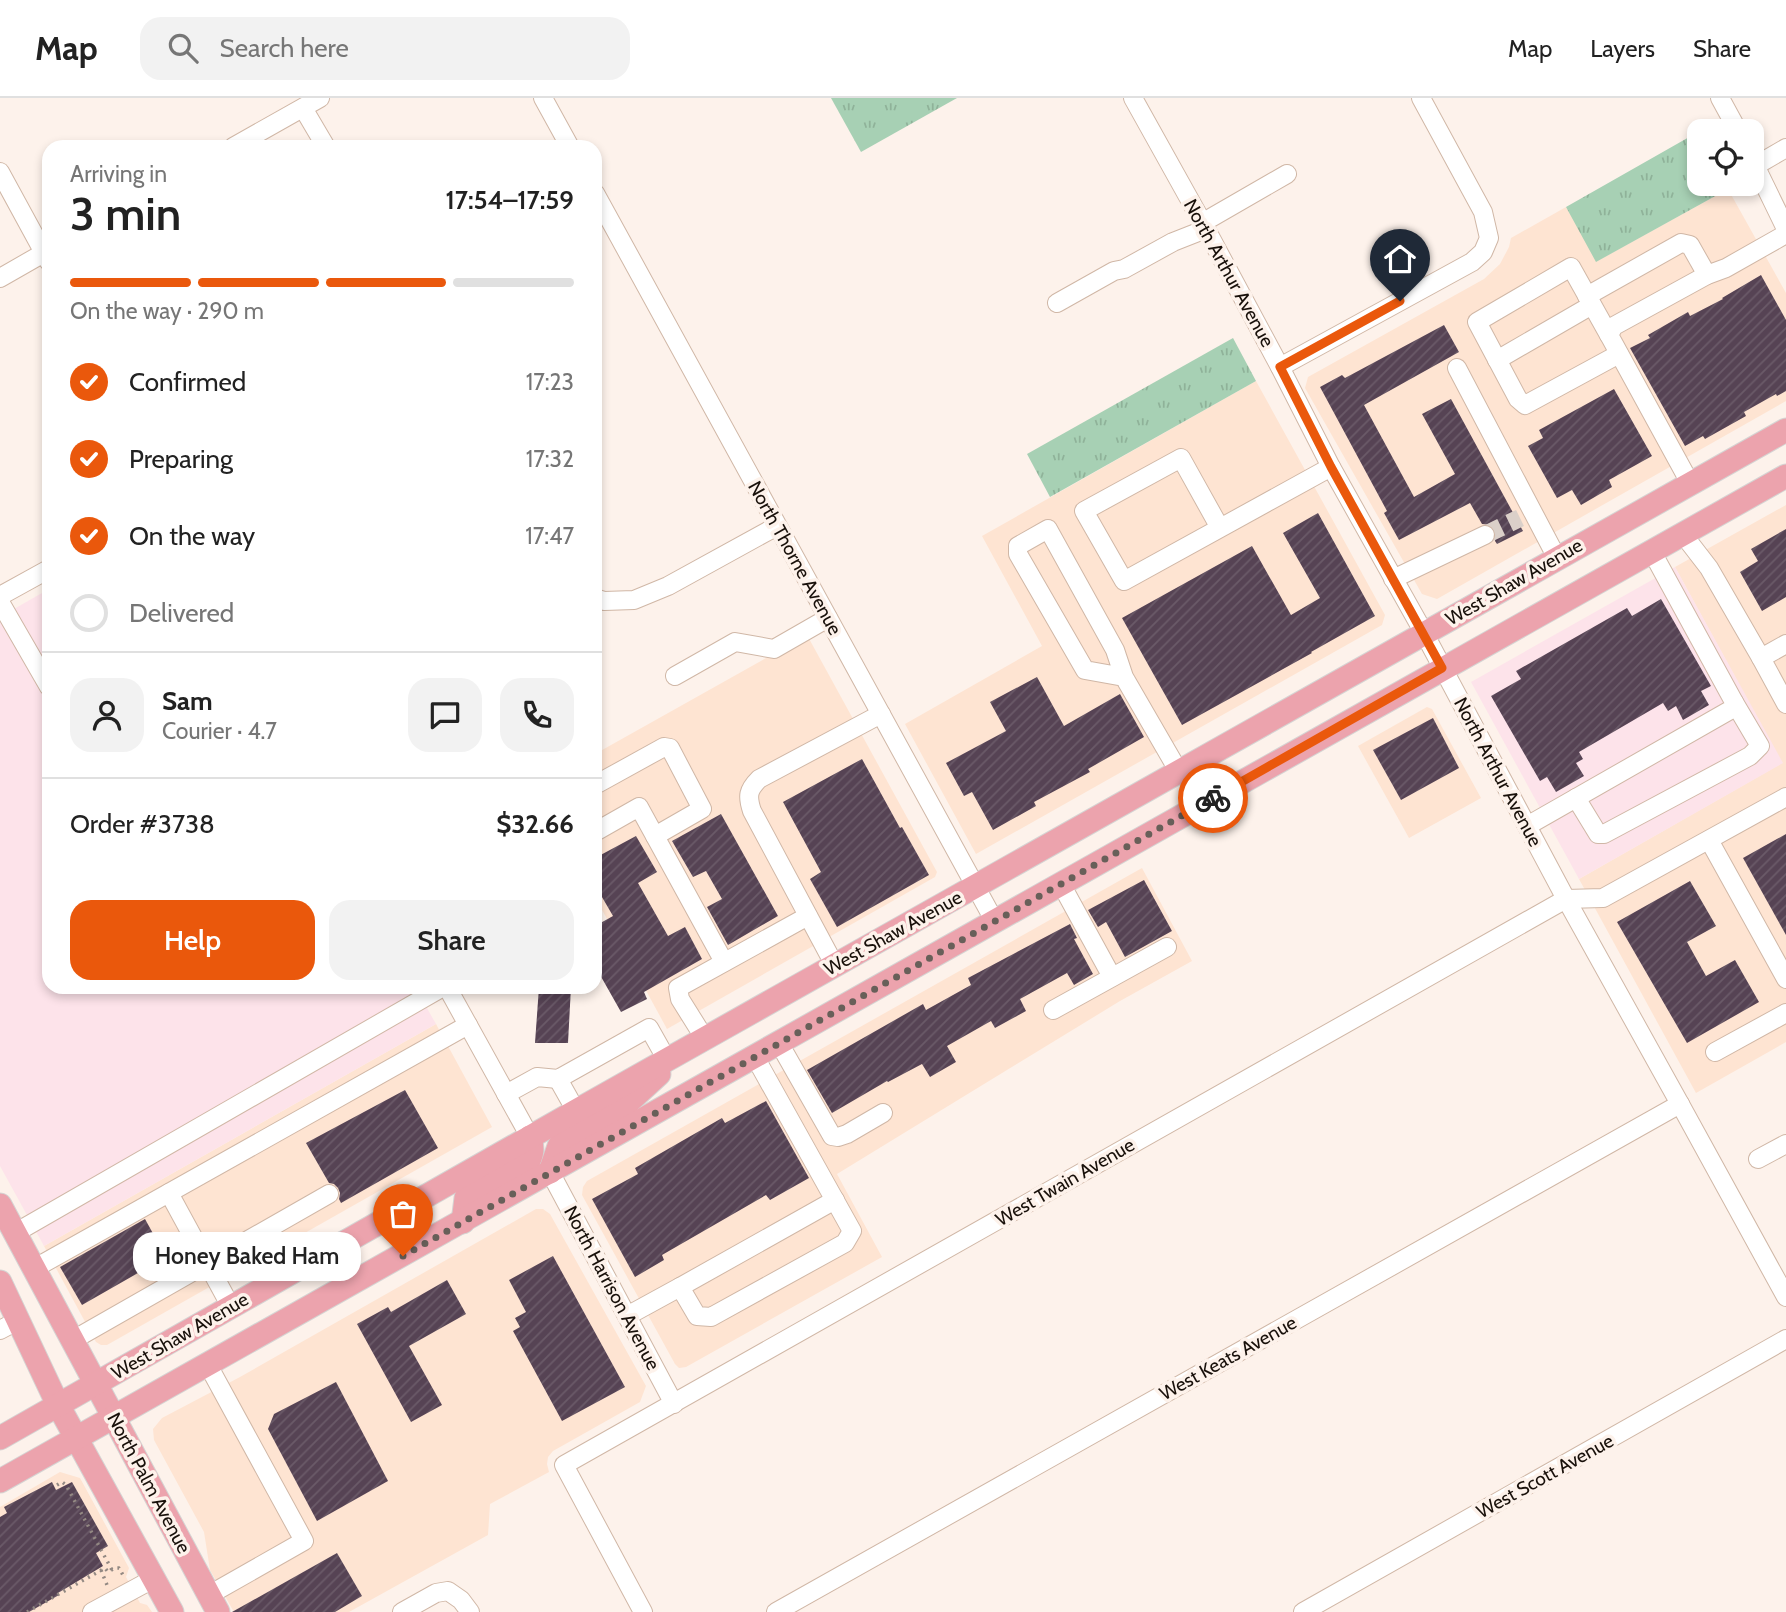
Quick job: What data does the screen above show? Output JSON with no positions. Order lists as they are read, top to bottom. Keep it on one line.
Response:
{"streets":{"main road":["West Shaw Avenue","North Palm Avenue"],"street":["North Arthur Avenue","North Thorne Avenue","West Twain Avenue","North Harrison Avenue","West Keats Avenue","West Scott Avenue"]},"crossings":[["North Arthur Avenue","West Shaw Avenue"],["North Arthur Avenue","West Twain Avenue"],["North Arthur Avenue","West Keats Avenue"],["North Thorne Avenue","West Shaw Avenue"],["West Shaw Avenue","North Harrison Avenue"],["West Shaw Avenue","North Palm Avenue"],["West Twain Avenue","North Harrison Avenue"]],"places":["Honey Baked Ham"],"page":{"header":"Map","search":"Search here","nav":["Map","Layers","Share"],"heading":["3 min","Arriving in","17:54–17:59"],"panel":["Sam","Courier · 4.7","Order #3738","$32.66"],"bar":"On the way · 290 m","list":[["Confirmed","17:23"],["Preparing","17:32"],["On the way","17:47"],"Delivered"],"buttons":["Help","Share"],"bubble":"Honey Baked Ham"}}
